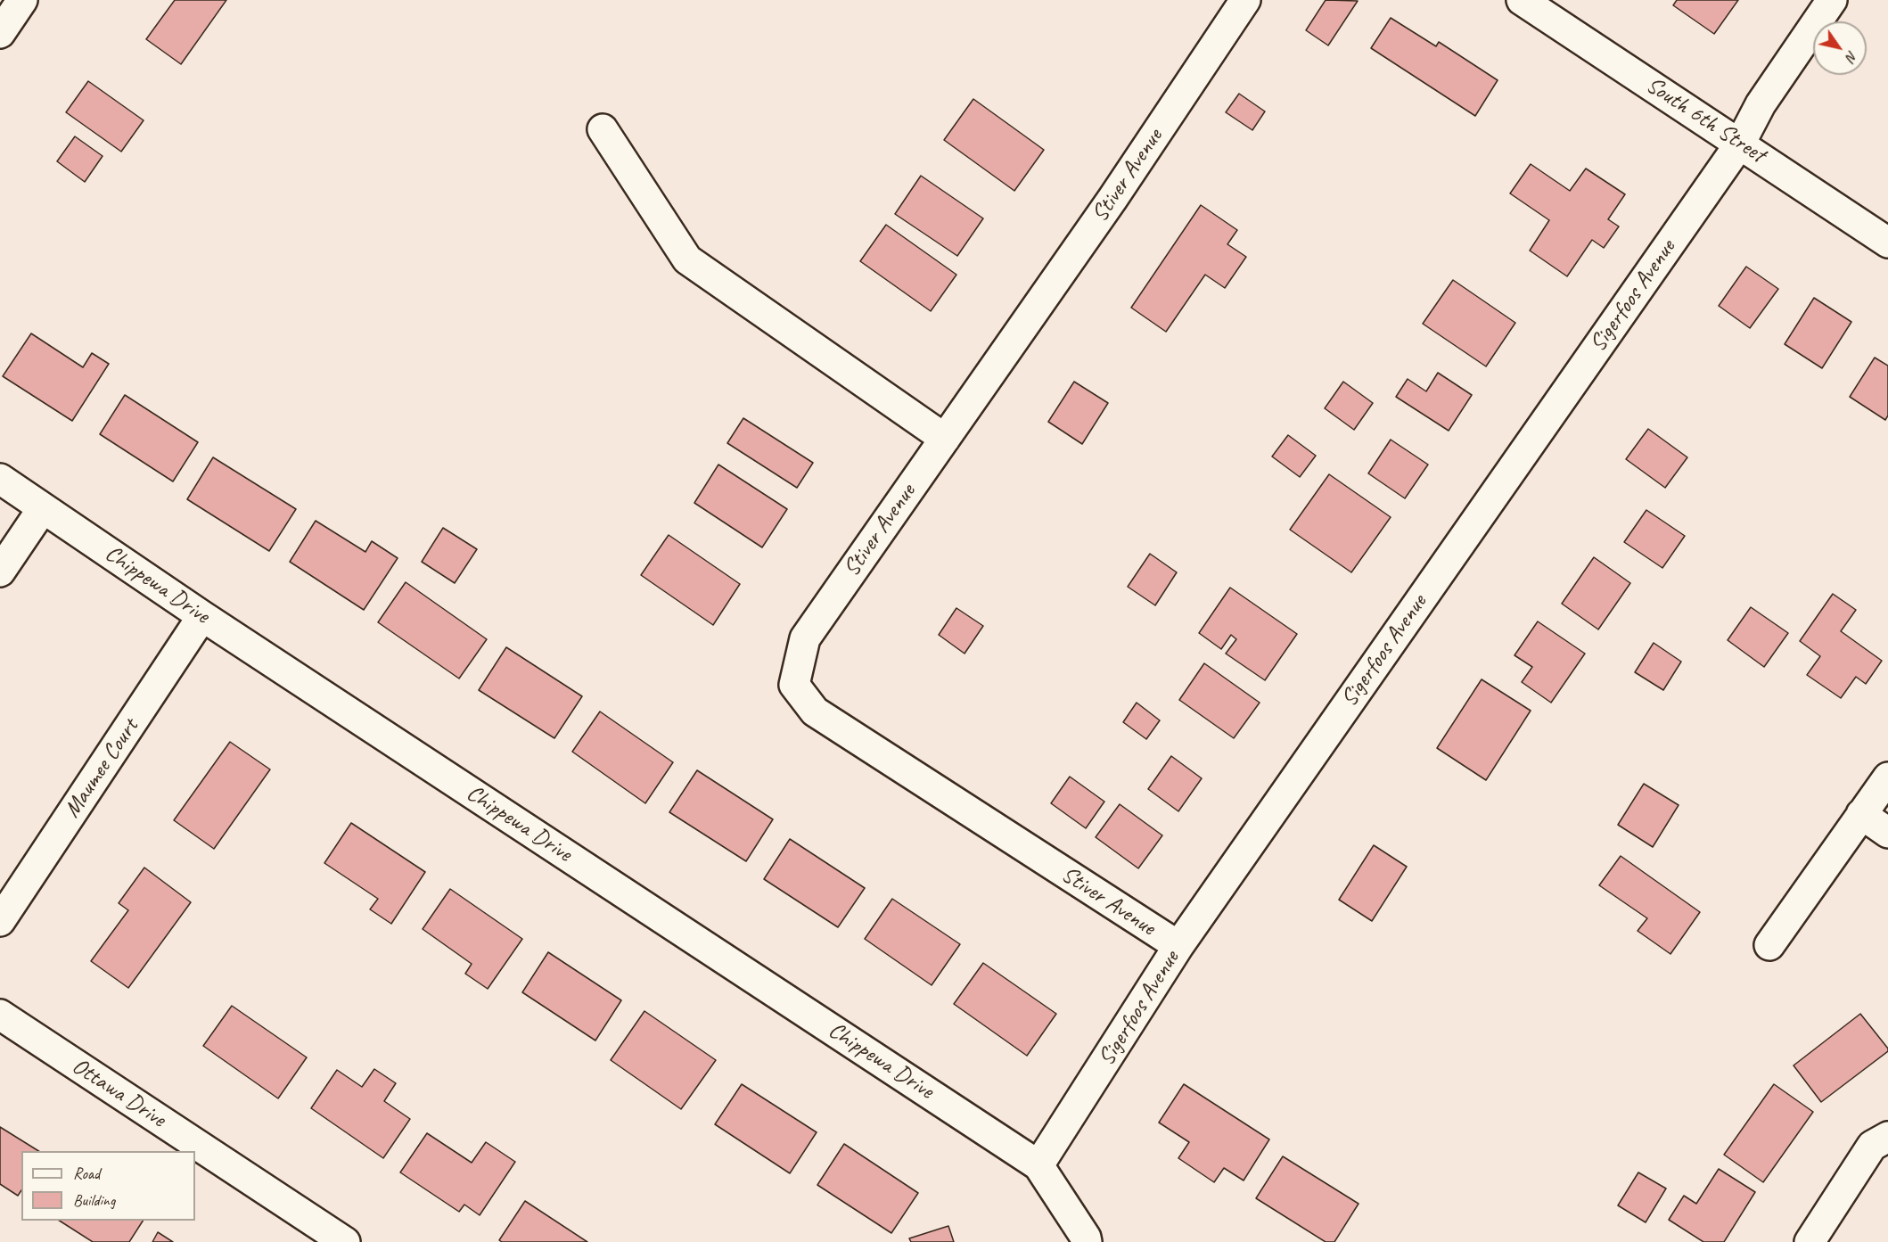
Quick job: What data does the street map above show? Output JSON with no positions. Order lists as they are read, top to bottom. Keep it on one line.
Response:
{"streets":{"street":["South 6th Street","Stiver Avenue","Sigerfoos Avenue","Chippewa Drive","Maumee Court","Ottawa Drive"]},"crossings":[["South 6th Street","Sigerfoos Avenue"],["Stiver Avenue","Sigerfoos Avenue"],["Sigerfoos Avenue","Chippewa Drive"],["Chippewa Drive","Maumee Court"]],"legend":["Road","Building"],"north":"bottom right"}
